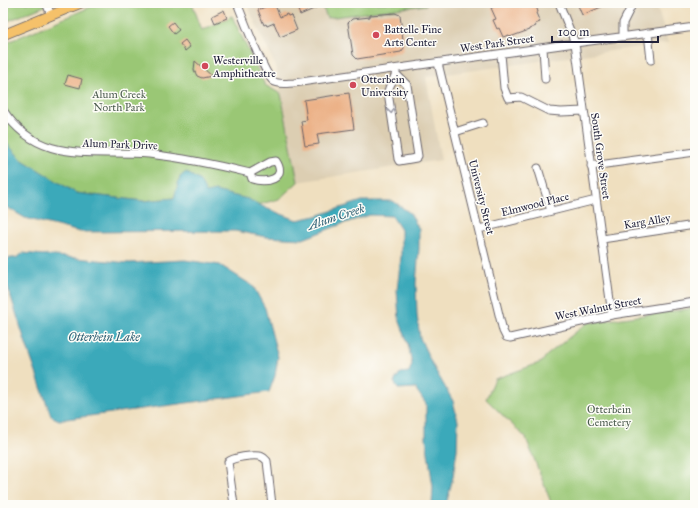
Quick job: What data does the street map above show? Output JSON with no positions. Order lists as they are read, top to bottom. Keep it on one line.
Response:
{"streets":{"street":["West Park Street","Alum Park Drive","South Grove Street","University Street","Elmwood Place","Karg Alley","West Walnut Street"]},"crossings":[["West Park Street","South Grove Street"],["West Park Street","University Street"],["South Grove Street","Elmwood Place"],["South Grove Street","Karg Alley"],["South Grove Street","West Walnut Street"],["University Street","Elmwood Place"],["University Street","West Walnut Street"]],"water":["Alum Creek","Otterbein Lake"],"parks":["Alum Creek North Park","Otterbein Cemetery"],"places":["Battelle Fine Arts Center","Westerville Amphitheatre","Otterbein University"],"scale_bar":"100 m"}
